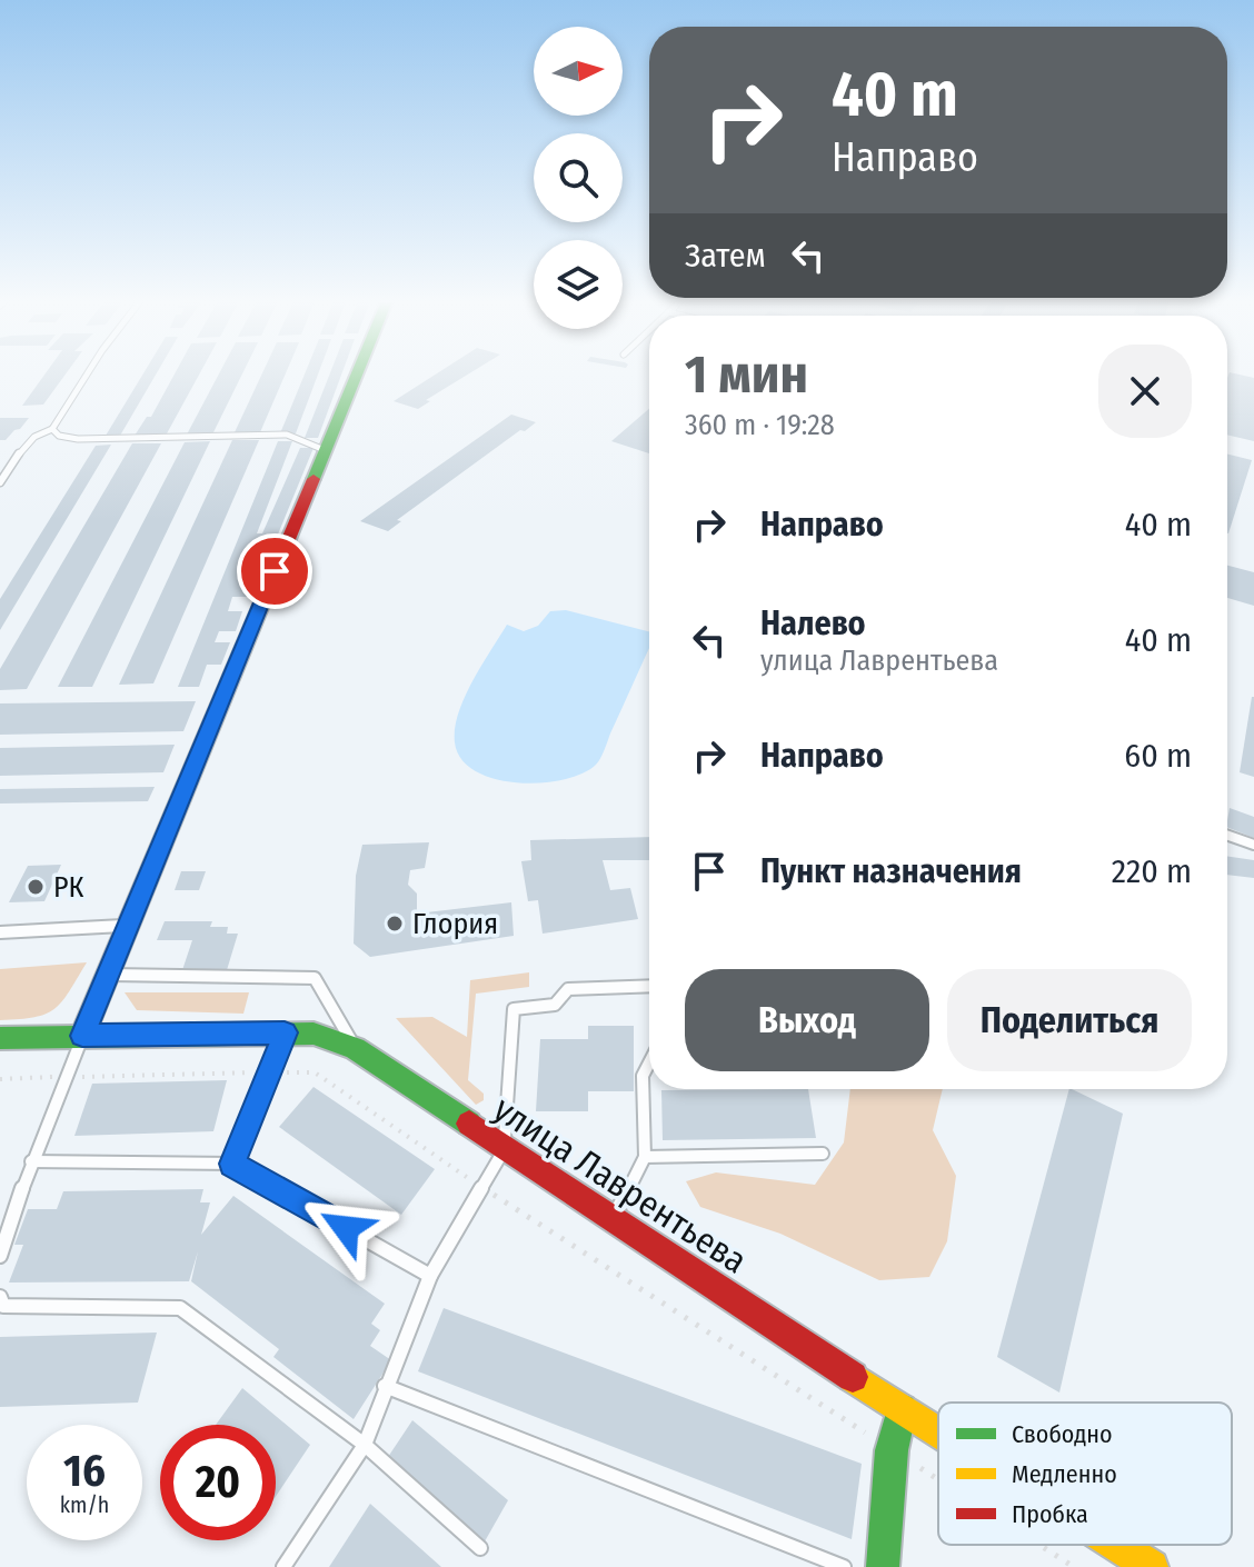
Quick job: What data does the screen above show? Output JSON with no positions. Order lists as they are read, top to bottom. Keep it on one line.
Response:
{"streets":{"street":["улица Лаврентьева"]},"places":["РК","Глория"],"legend":["Свободно","Медленно","Пробка"],"north":"right","page":{"turn":["40 m","Направо"],"then":"Затем","heading":["1 мин","360 m · 19:28"],"list":[{"name":"Направо","value":"40 m"},{"name":"Налево","note":"улица Лаврентьева","value":"40 m"},{"name":"Направо","value":"60 m"},{"name":"Пункт назначения","value":"220 m"}],"buttons":["Выход","Поделиться"],"speed":"16 km/h","limit":"20"}}
